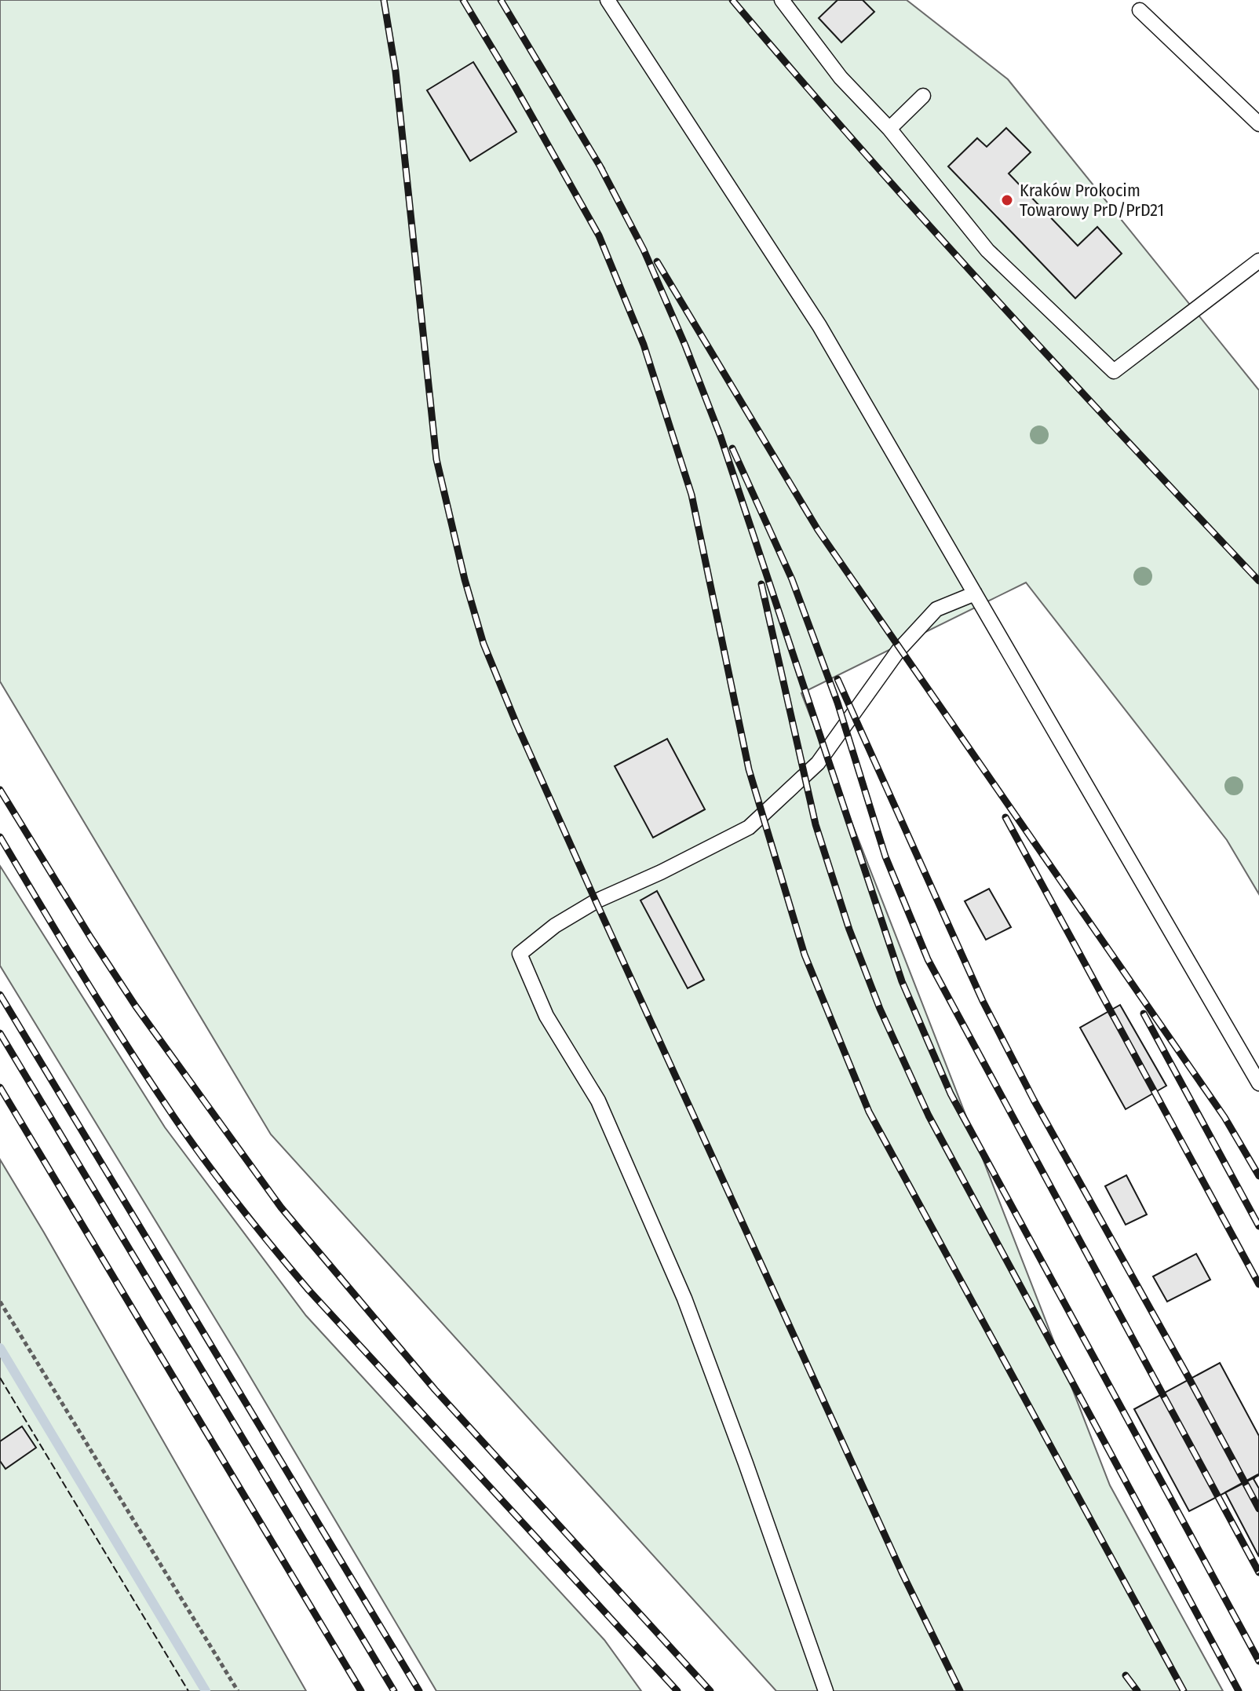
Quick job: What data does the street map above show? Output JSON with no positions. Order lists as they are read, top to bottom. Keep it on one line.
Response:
{"places":["Kraków Prokocim Towarowy PrD/PrD21"]}
